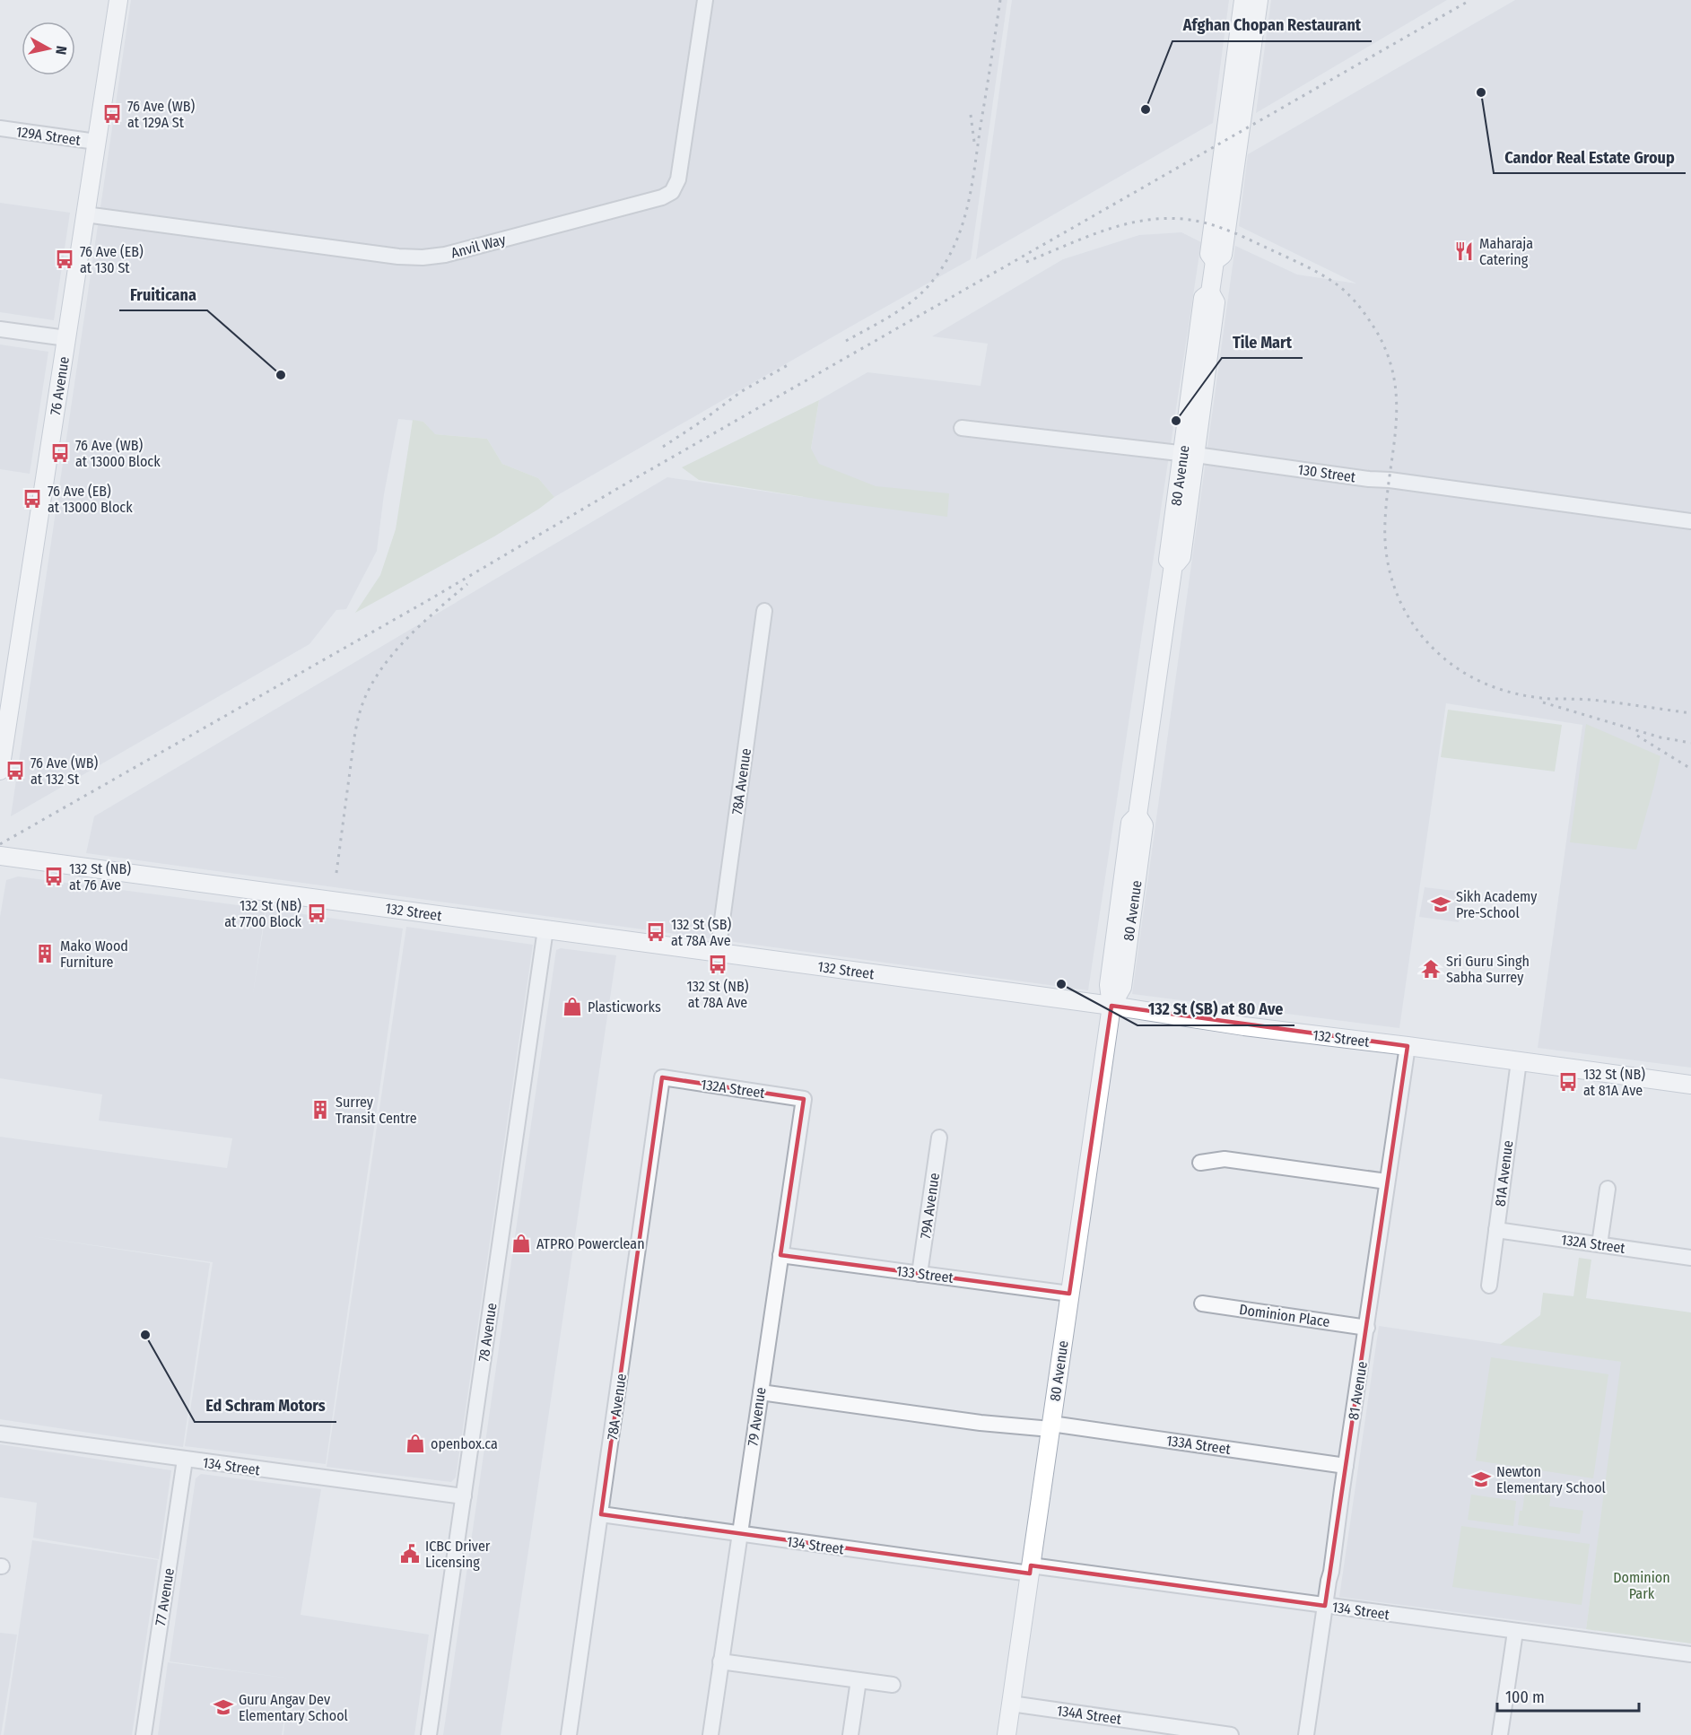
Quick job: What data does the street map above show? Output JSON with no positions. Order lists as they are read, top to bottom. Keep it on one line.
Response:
{"streets":{"main road":["76 Avenue","80 Avenue","132 Street"],"street":["129A Street","Anvil Way","130 Street","78A Avenue","132A Street","81A Avenue","79A Avenue","133 Street","Dominion Place","78 Avenue","81 Avenue","79 Avenue","133A Street","134 Street","77 Avenue","134A Street"]},"crossings":[["129A Street","76 Avenue"],["Anvil Way","76 Avenue"],["130 Street","80 Avenue"],["80 Avenue","132 Street"],["80 Avenue","133 Street"],["80 Avenue","133A Street"],["80 Avenue","134 Street"],["80 Avenue","134A Street"],["78A Avenue","132 Street"],["78A Avenue","132A Street"],["78A Avenue","134 Street"],["132 Street","81A Avenue"],["132 Street","78 Avenue"],["132 Street","81 Avenue"],["132A Street","81A Avenue"],["132A Street","79 Avenue"],["79A Avenue","133 Street"],["133 Street","79 Avenue"],["Dominion Place","81 Avenue"],["78 Avenue","134 Street"],["81 Avenue","133A Street"],["81 Avenue","134 Street"],["79 Avenue","133A Street"],["79 Avenue","134 Street"],["134 Street","77 Avenue"]],"parks":["Dominion Park"],"places":{"other":["Candor Real Estate Group","Afghan Chopan Restaurant","Fruiticana","Tile Mart","132 St (SB) at 80 Ave","Ed Schram Motors"],"bus stop":["76 Ave (WB) at 129A St","76 Ave (EB) at 130 St","76 Ave (WB) at 13000 Block","76 Ave (EB) at 13000 Block","76 Ave (WB) at 132 St","132 St (NB) at 76 Ave","132 St (NB) at 7700 Block","132 St (SB) at 78A Ave","132 St (NB) at 78A Ave","132 St (NB) at 81A Ave"],"restaurant":["Maharaja Catering"],"school or university":["Sikh Academy Pre-School","Newton Elementary School","Guru Angav Dev Elementary School"],"building":["Mako Wood Furniture","Surrey Transit Centre"],"temple":["Sri Guru Singh Sabha Surrey"],"shop":["Plasticworks","ATPRO Powerclean","openbox.ca"],"public building":["ICBC Driver Licensing"]},"scale_bar":"100 m","north":"right"}
